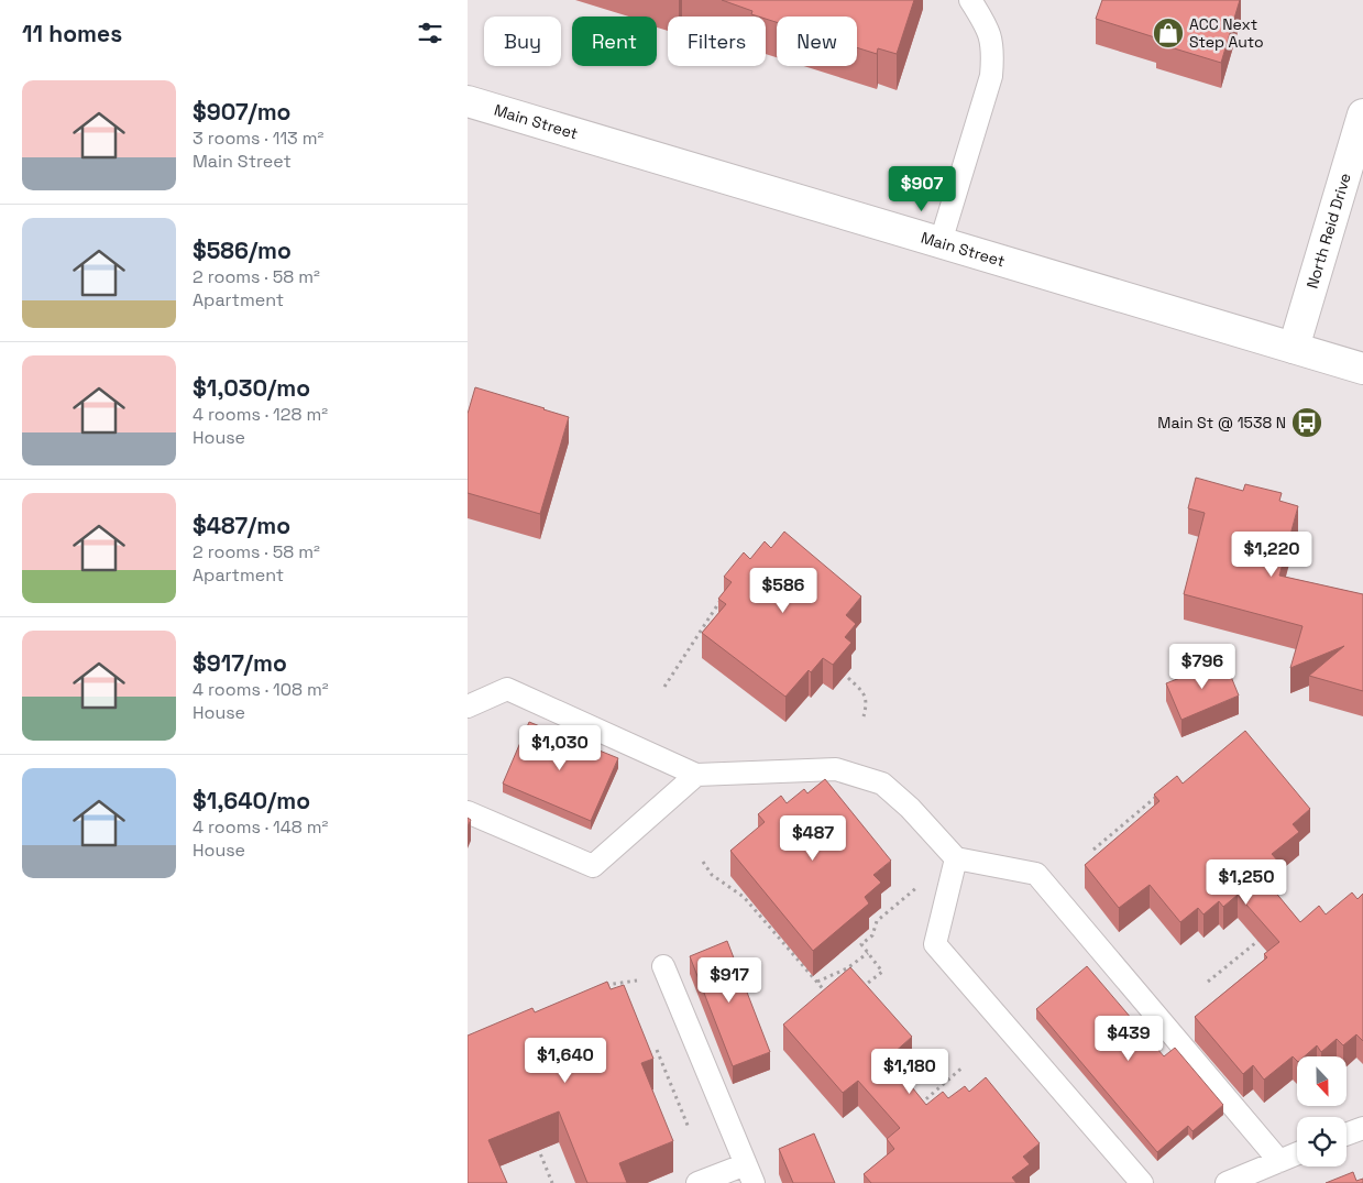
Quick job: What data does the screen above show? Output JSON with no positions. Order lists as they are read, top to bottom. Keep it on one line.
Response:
{"streets":{"main road":["Main Street","North Reid Drive"]},"crossings":[["Main Street","North Reid Drive"]],"places":{"shop":["ACC Next Step Auto"],"bus stop":["Main St @ 1538 N"]},"north":"bottom","page":{"heading":"11 homes","chip":["Buy","Rent","Filters","New"],"list":[{"name":"$907/mo","note":"3 rooms · 113 m² · Main Street"},{"name":"$586/mo","note":"2 rooms · 58 m² · Apartment"},{"name":"$1,030/mo","note":"4 rooms · 128 m² · House"},{"name":"$487/mo","note":"2 rooms · 58 m² · Apartment"},{"name":"$917/mo","note":"4 rooms · 108 m² · House"},{"name":"$1,640/mo","note":"4 rooms · 148 m² · House"}],"price":["$907","$1,220","$586","$796","$1,030","$487","$1,250","$917","$439","$1,640","$1,180"]}}
